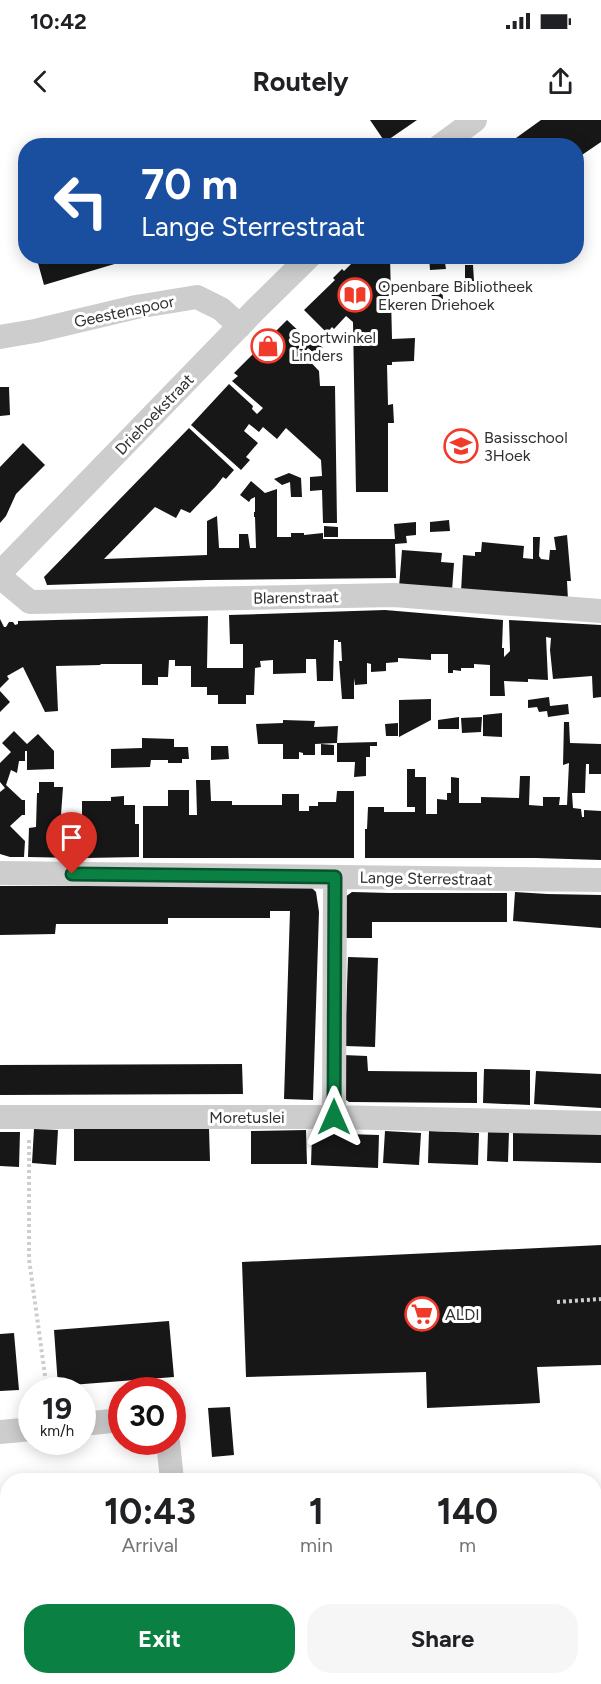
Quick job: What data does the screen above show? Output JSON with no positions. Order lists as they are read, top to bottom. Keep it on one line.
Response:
{"streets":{"street":["Geestenspoor","Driehoekstraat","Blarenstraat","Lange Sterrestraat","Moretuslei"]},"crossings":[["Geestenspoor","Driehoekstraat"]],"places":{"library":["Openbare Bibliotheek Ekeren Driehoek"],"shop":["Sportwinkel Linders"],"school or university":["Basisschool 3Hoek"],"supermarket":["ALDI"]},"page":{"status":"10:42","header":"Routely","turn":["70 m","Lange Sterrestraat"],"speed":"19 km/h","limit":"30","eta":["10:43","Arrival","1","min","140","m"],"buttons":["Exit","Share"]}}
